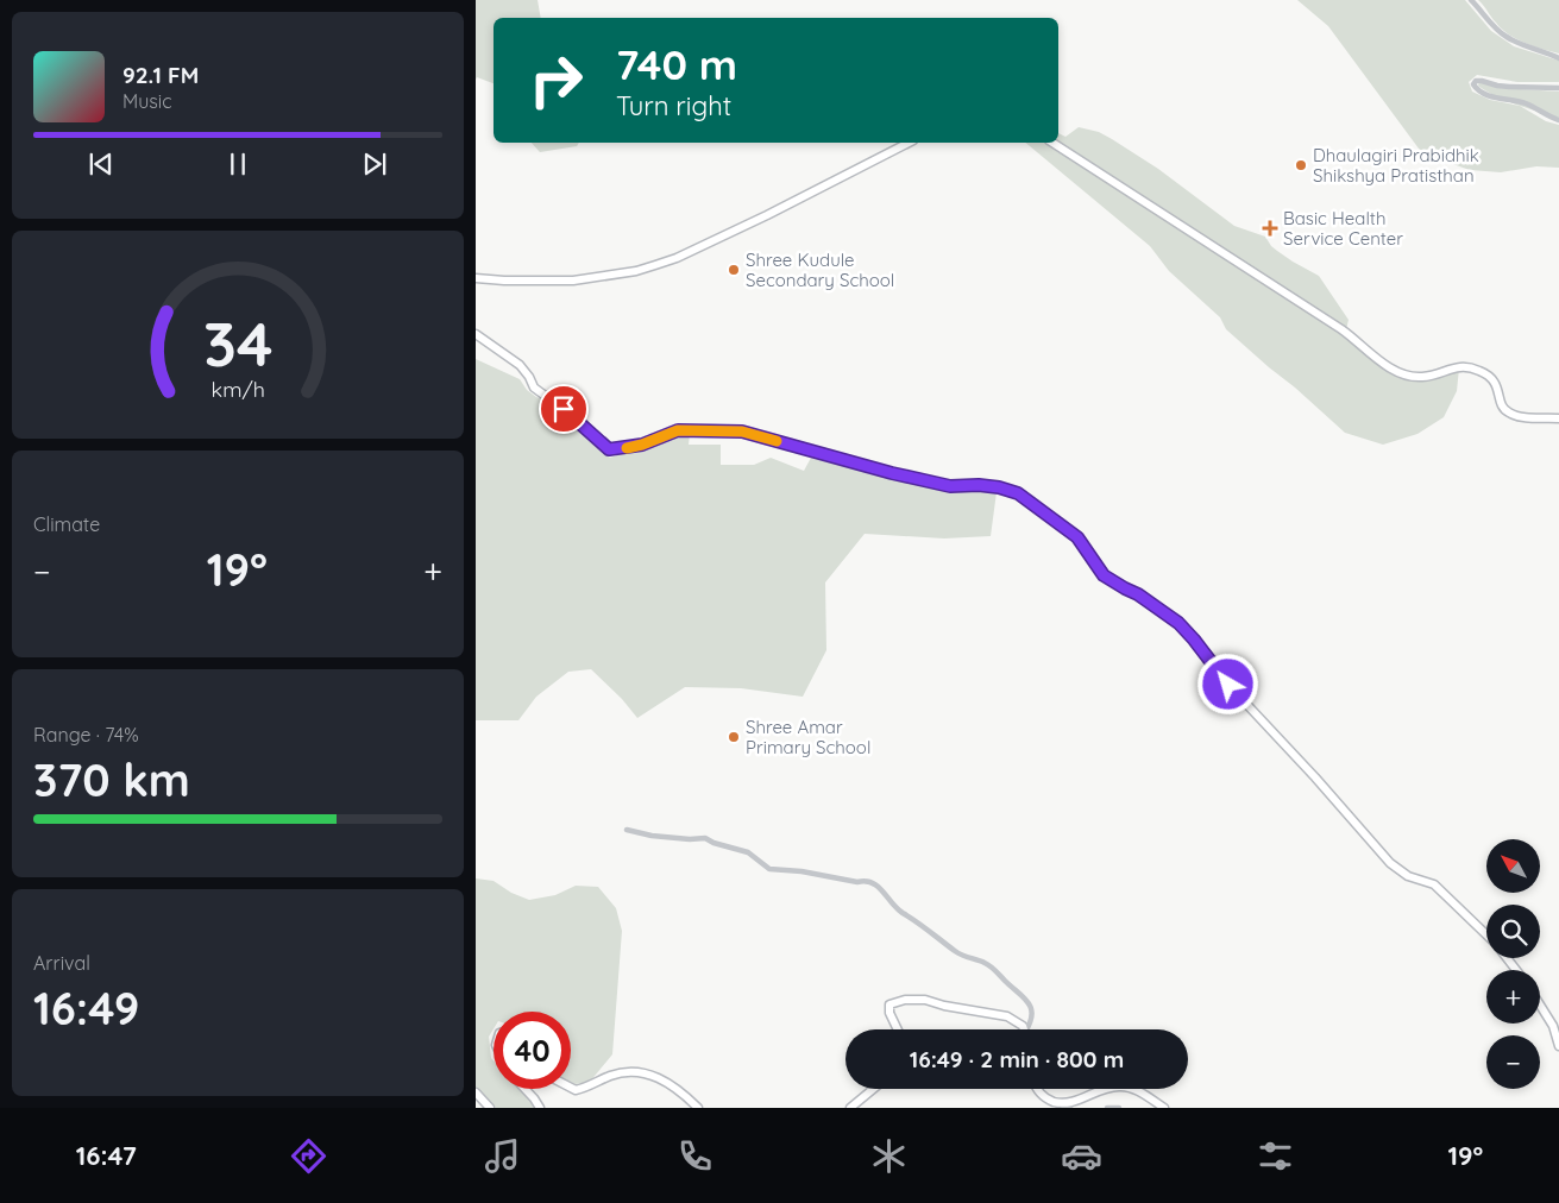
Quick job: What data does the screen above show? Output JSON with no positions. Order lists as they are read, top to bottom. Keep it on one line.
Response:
{"places":{"other":["Dhaulagiri Prabidhik Shikshya Pratisthan","Shree Kudule Secondary School","Shree Amar Primary School"],"health":["Basic Health Service Center"]},"north":"top left","page":{"turn":["740 m","Turn right"],"song":["92.1 FM","Music"],"tile":["Climate",["Range · 74%","370 km"],["Arrival","16:49"]],"heat":["−","19°","+"],"map_buttons":["+","−"],"limit":"40","trip":"16:49 · 2 min · 800 m","tabs":["16:47","19°"],"gauge":["34","km/h"]}}
